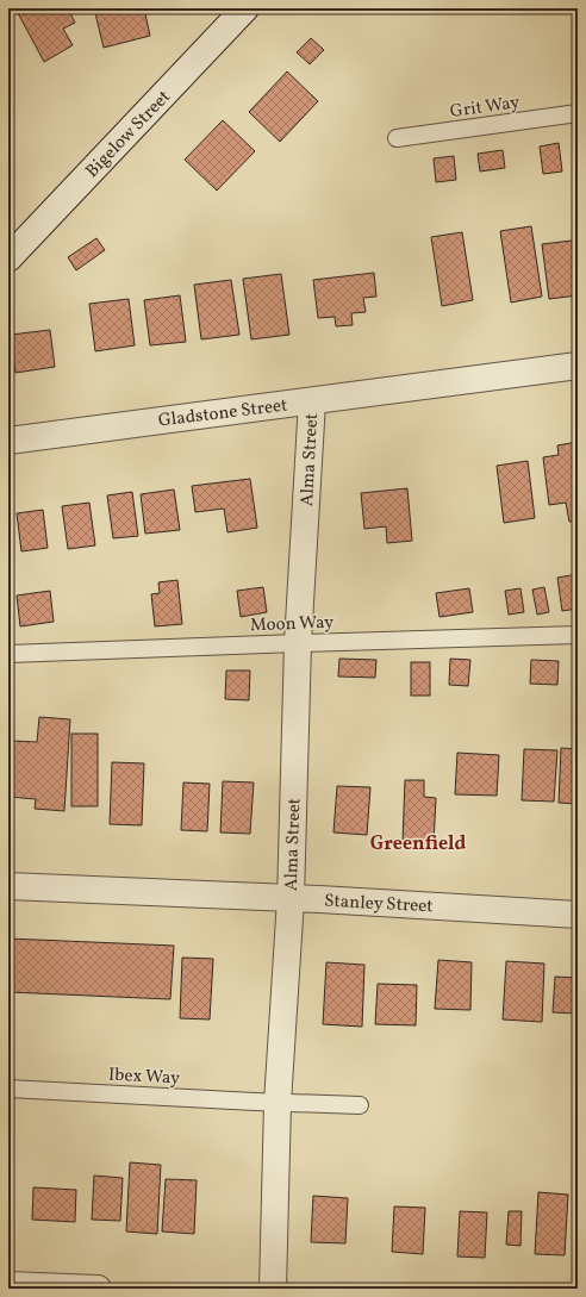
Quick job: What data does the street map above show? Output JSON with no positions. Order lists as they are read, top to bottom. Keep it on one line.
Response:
{"streets":{"street":["Bigelow Street","Gladstone Street","Alma Street","Stanley Street"],"lane":["Grit Way","Moon Way","Ibex Way"]},"crossings":[["Gladstone Street","Alma Street"],["Alma Street","Moon Way"],["Alma Street","Stanley Street"],["Alma Street","Ibex Way"]],"districts":["Greenfield"]}
